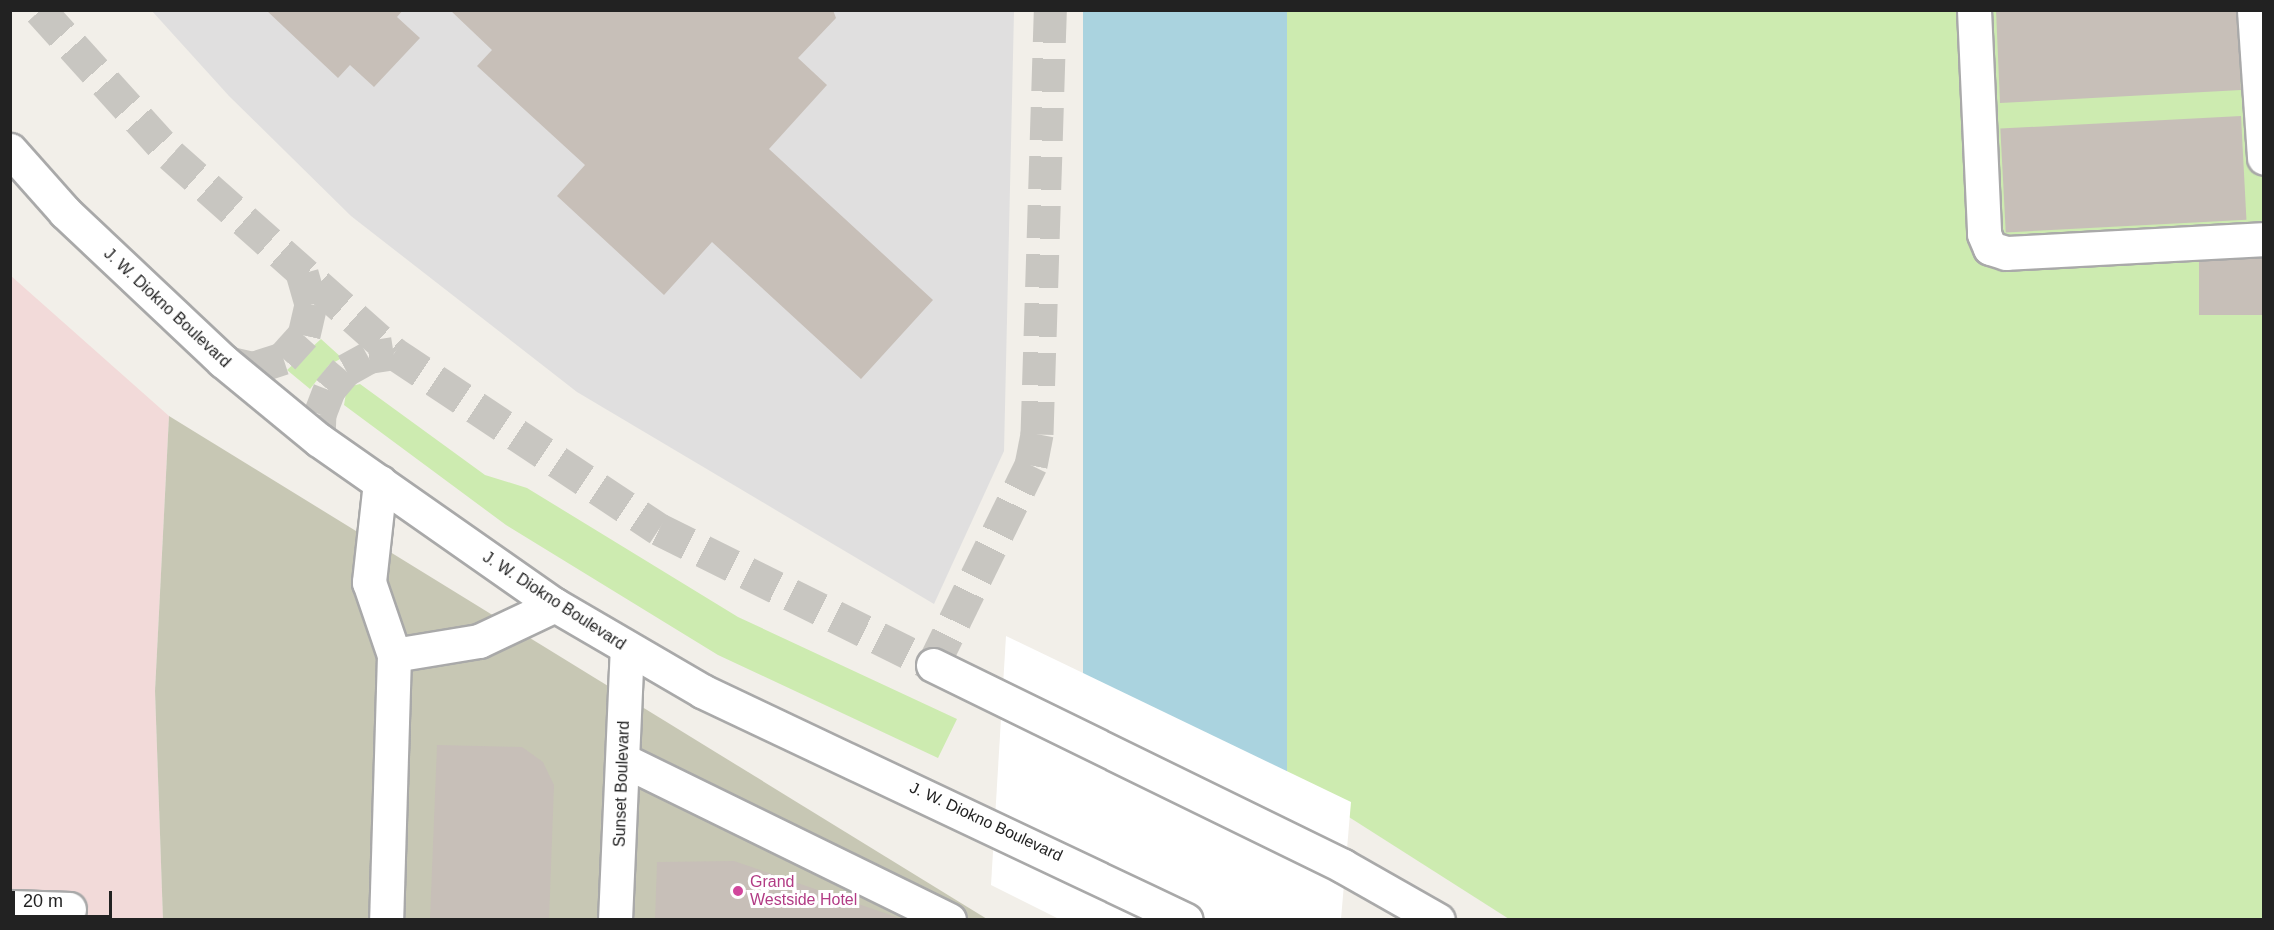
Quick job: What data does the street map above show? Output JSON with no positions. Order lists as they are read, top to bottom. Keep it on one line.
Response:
{"streets":{"street":["J. W. Diokno Boulevard","Sunset Boulevard"]},"crossings":[["J. W. Diokno Boulevard","Sunset Boulevard"]],"places":["Grand Westside Hotel"],"scale_bar":"20 m"}
